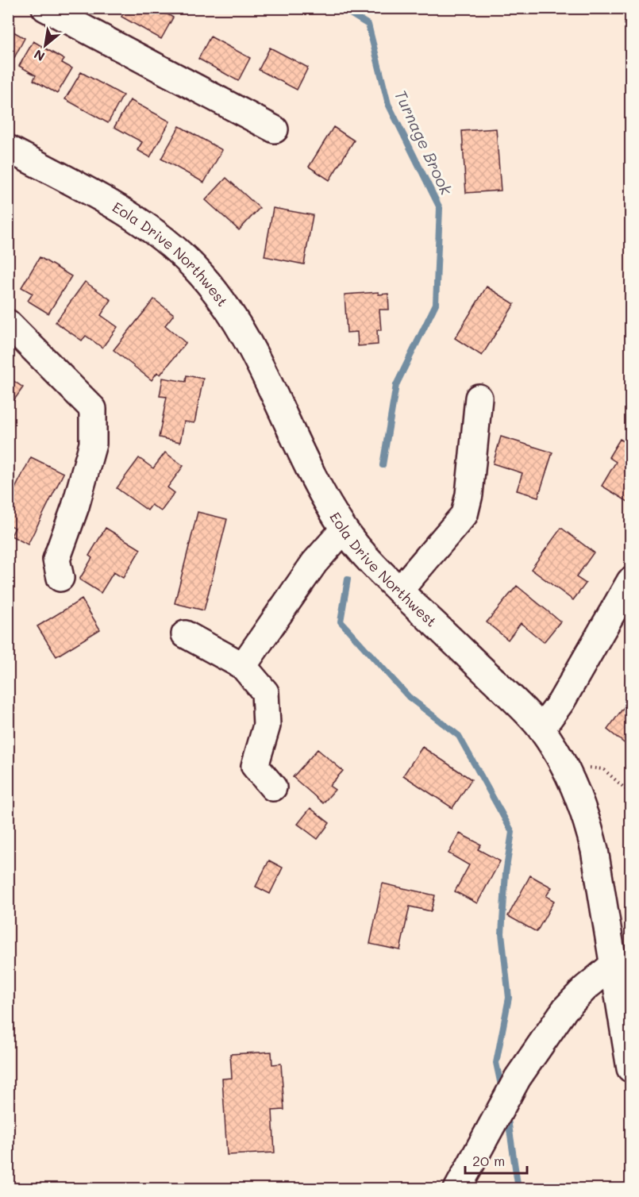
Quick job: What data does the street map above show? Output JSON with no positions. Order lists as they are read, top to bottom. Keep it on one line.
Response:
{"streets":{"main road":["Eola Drive Northwest"]},"water":["Turnage Brook"],"scale_bar":"20 m","north":"bottom left"}
